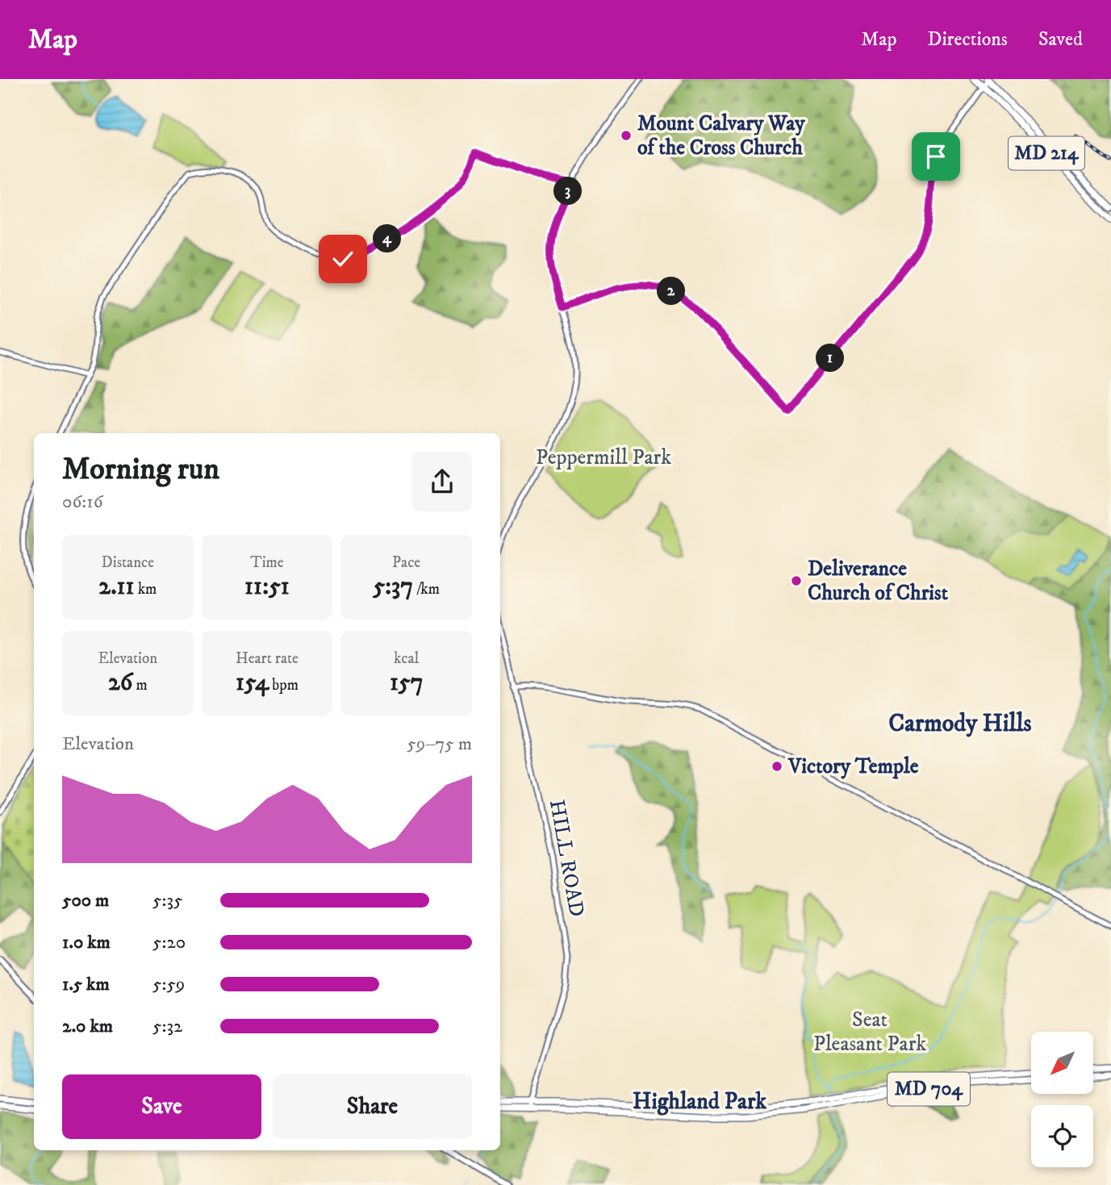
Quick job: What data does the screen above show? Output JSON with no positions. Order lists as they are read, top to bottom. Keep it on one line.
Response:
{"streets":{"main road":["MD 214","MD 704"],"street":["HILL ROAD"]},"crossings":[["HILL ROAD","MD 704"]],"districts":["Carmody Hills","Highland Park"],"parks":["Peppermill Park","Seat Pleasant Park"],"places":["Mount Calvary Way of the Cross Church","Deliverance Church of Christ","Victory Temple"],"north":"bottom left","page":{"header":"Map","nav":["Map","Directions","Saved"],"pins":["3","4","2","1"],"heading":["Morning run","06:16"],"stats":[["Distance","2.11 km"],["Time","11:51"],["Pace","5:37 /km"],["Elevation","26 m"],["Heart rate","154 bpm"],["kcal","157"]],"chart":["Elevation","59–75 m"],"list":[{"name":"500 m","note":"5:35"},{"name":"1.0 km","note":"5:20"},{"name":"1.5 km","note":"5:59"},{"name":"2.0 km","note":"5:32"}],"buttons":["Save","Share"]}}
